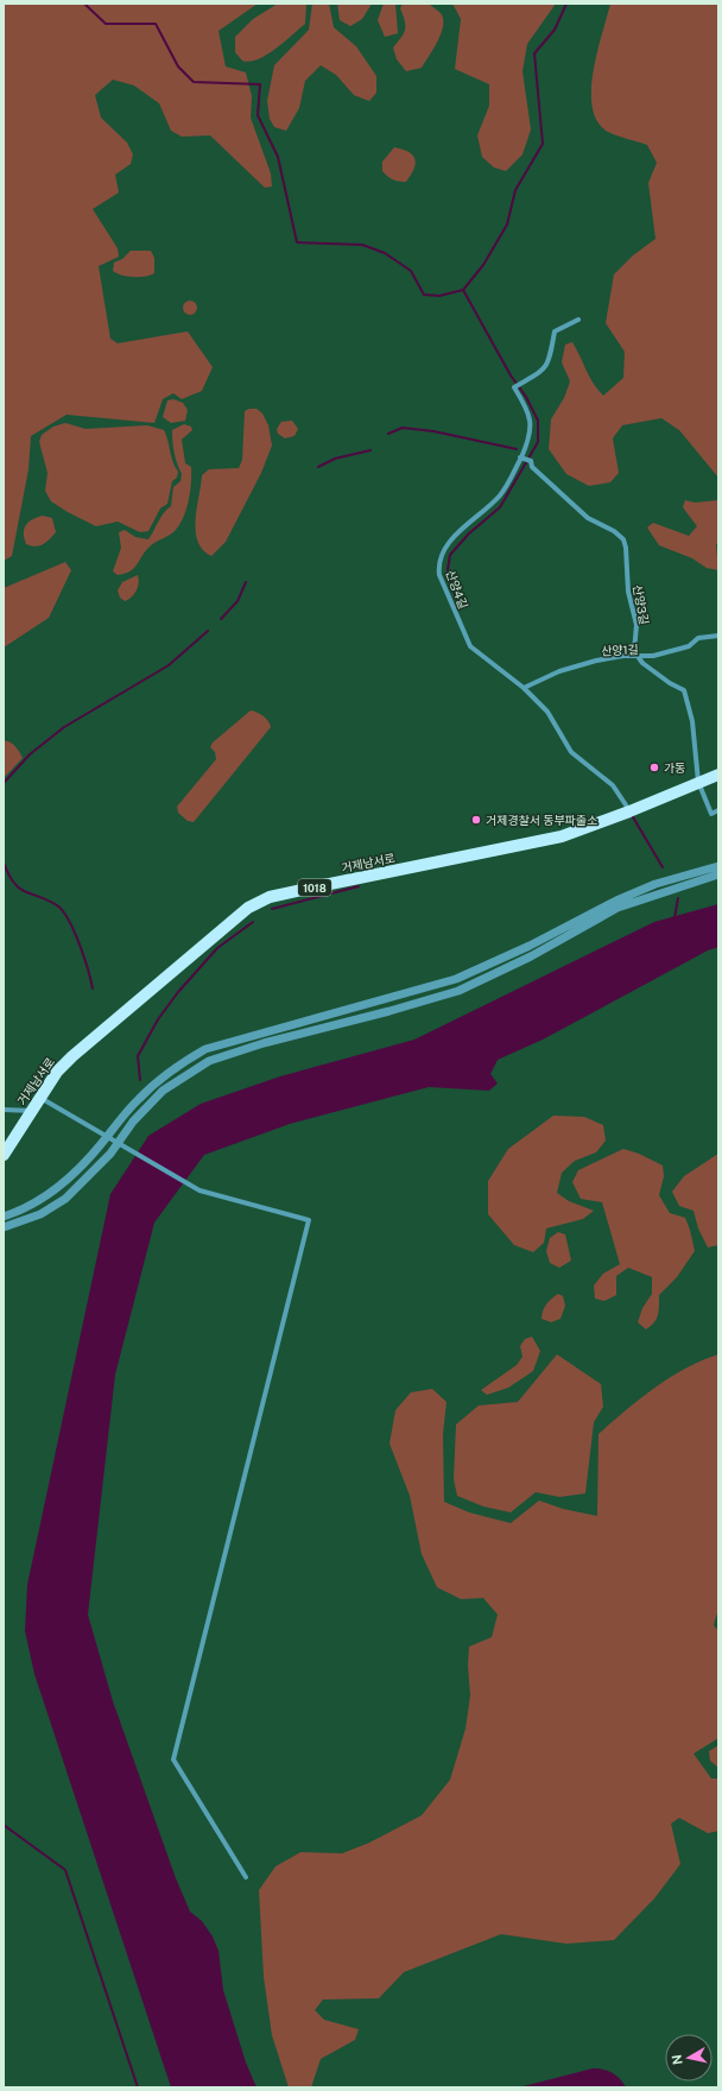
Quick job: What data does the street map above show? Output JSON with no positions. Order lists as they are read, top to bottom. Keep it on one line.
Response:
{"streets":{"main road":["거제남서로","1018"],"street":["산양4길","산양3길","산양1길"]},"crossings":[["산양4길","산양3길"],["산양4길","산양1길"],["산양4길","거제남서로"],["산양3길","산양1길"]],"places":["가동","거제경찰서 동부파출소"],"north":"left"}
